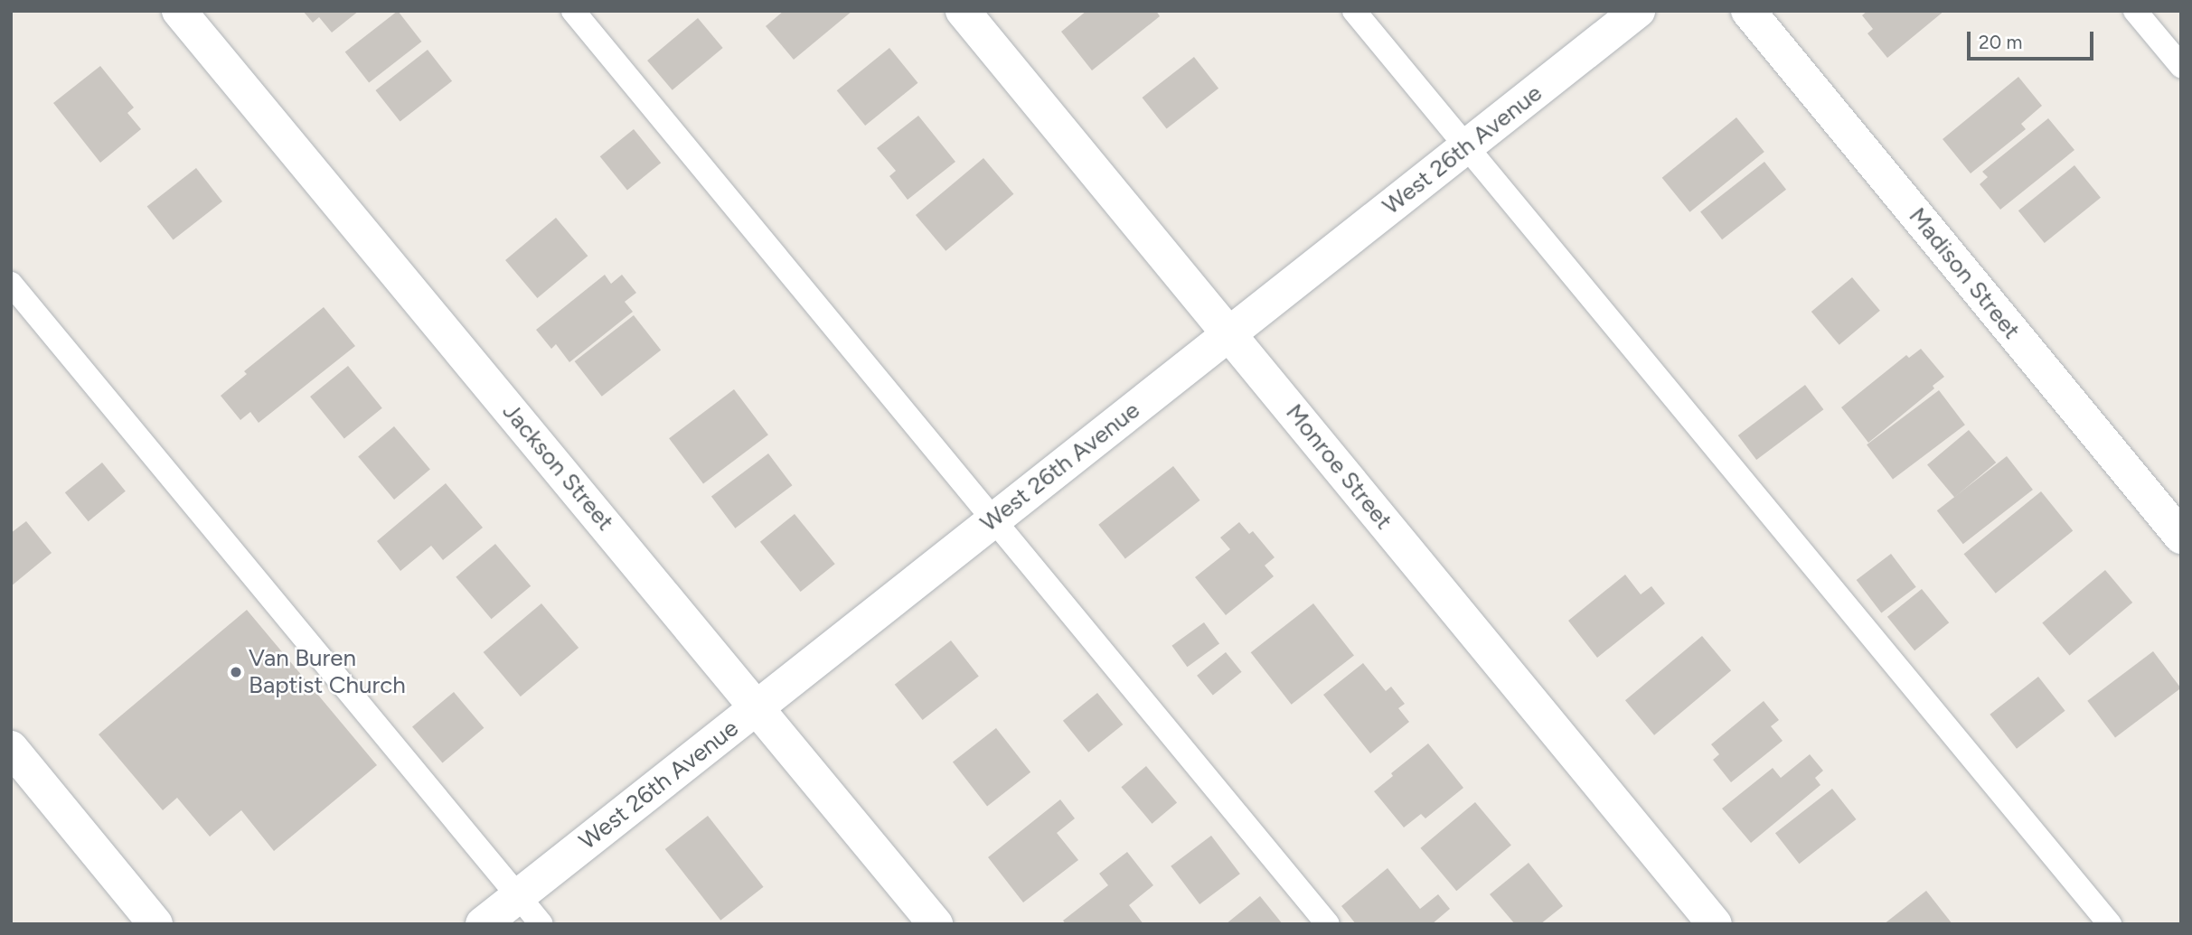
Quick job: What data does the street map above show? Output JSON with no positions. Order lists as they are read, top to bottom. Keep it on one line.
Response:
{"streets":{"street":["West 26th Avenue","Madison Street","Jackson Street","Monroe Street"]},"crossings":[["West 26th Avenue","Jackson Street"],["West 26th Avenue","Monroe Street"]],"places":["Van Buren Baptist Church"],"scale_bar":"20 m"}
